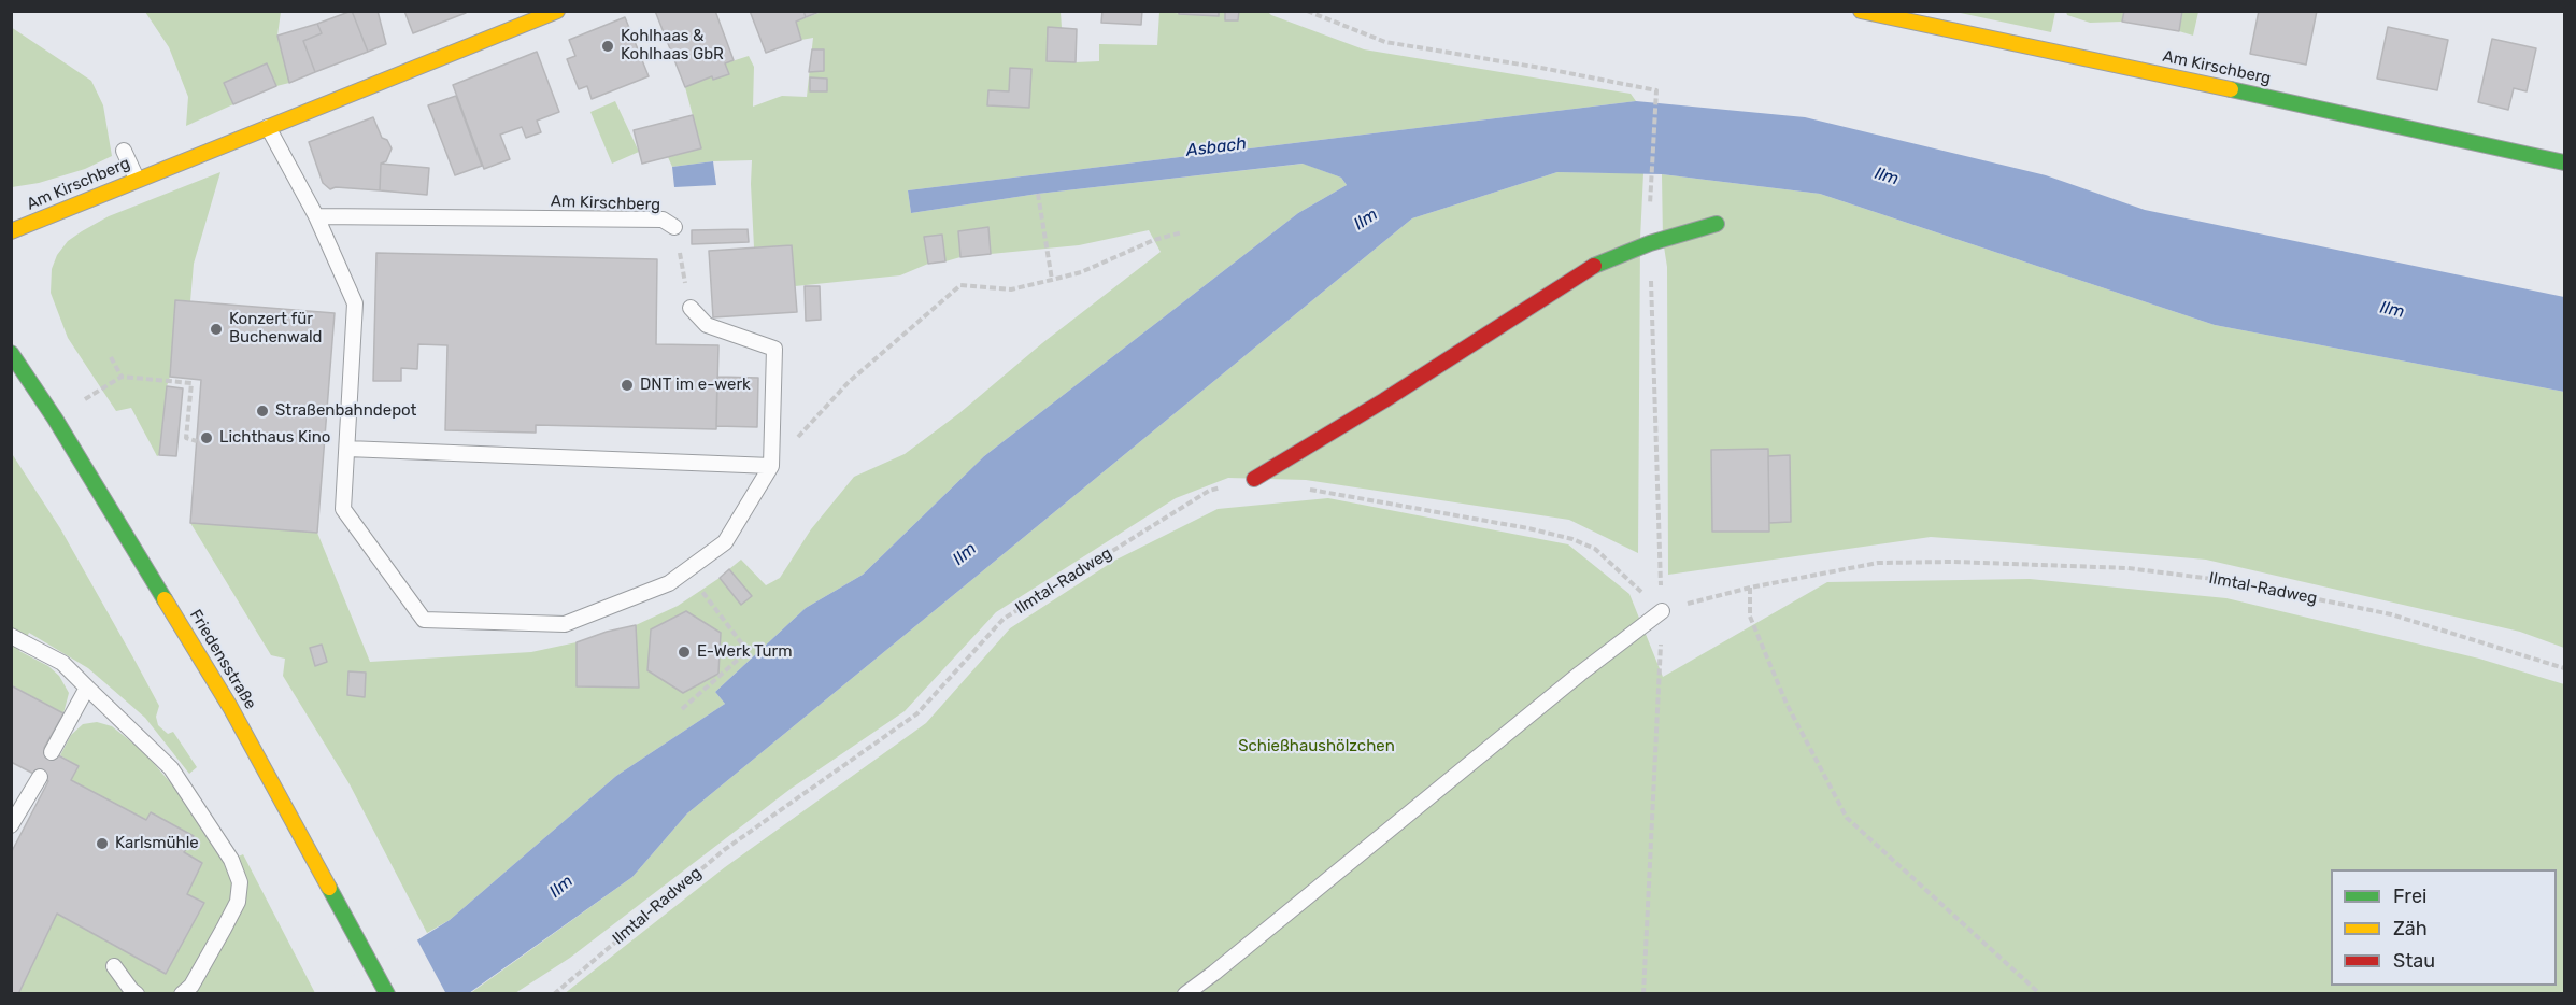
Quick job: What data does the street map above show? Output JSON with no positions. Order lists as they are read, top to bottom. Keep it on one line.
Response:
{"streets":{"street":["Am Kirschberg","Friedensstraße"],"path":["Ilmtal-Radweg"]},"water":["Asbach","Ilm"],"parks":["Schießhaushölzchen"],"places":["Kohlhaas & Kohlhaas GbR","Konzert für Buchenwald","DNT im e-werk","Straßenbahndepot","Lichthaus Kino","E-Werk Turm","Karlsmühle"],"legend":["Frei","Zäh","Stau"]}
